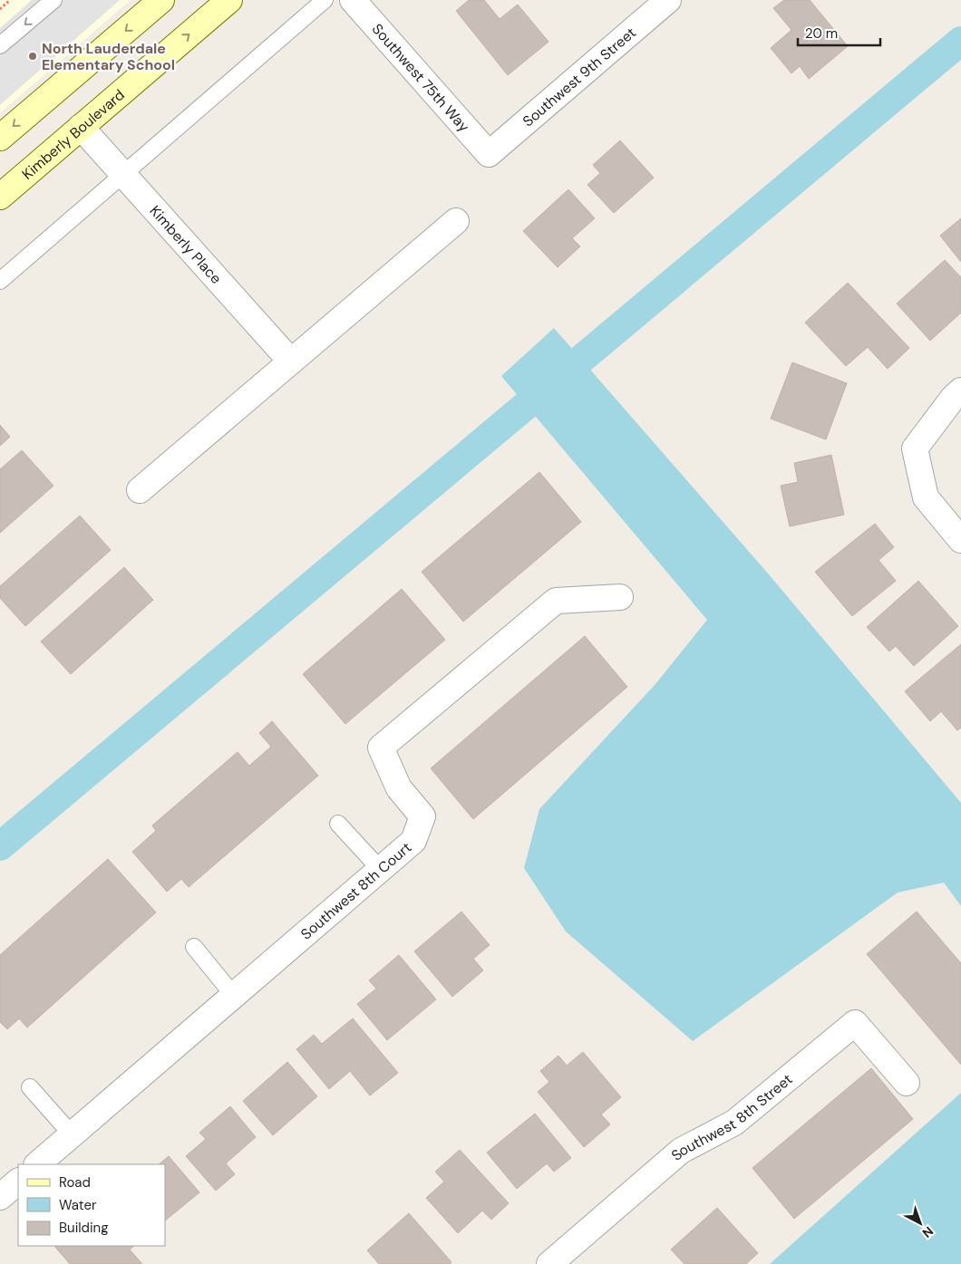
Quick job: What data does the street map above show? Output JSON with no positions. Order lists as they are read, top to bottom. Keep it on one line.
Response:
{"streets":{"street":["Southwest 75th Way","Southwest 9th Street","Kimberly Boulevard","Kimberly Place","Southwest 8th Court","Southwest 8th Street"]},"crossings":[["Southwest 75th Way","Southwest 9th Street"],["Kimberly Boulevard","Kimberly Place"]],"places":["North Lauderdale Elementary School"],"legend":["Road","Water","Building"],"scale_bar":"20 m","north":"bottom right"}
